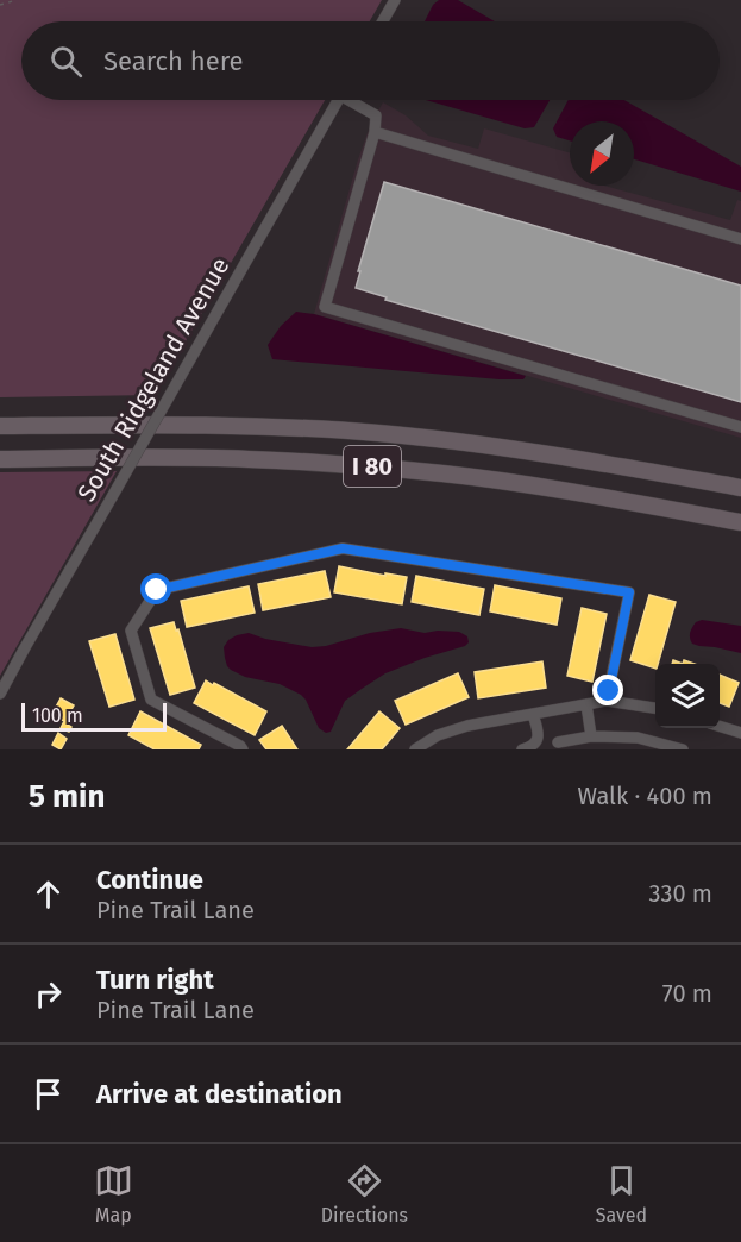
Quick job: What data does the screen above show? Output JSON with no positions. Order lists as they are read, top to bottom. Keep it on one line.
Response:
{"streets":{"highway":["I 80"],"street":["South Ridgeland Avenue"]},"scale_bar":"100 m","north":"bottom left","page":{"search":"Search here","scale":"100 m","heading":["5 min","Walk · 400 m"],"list":[["Continue","Pine Trail Lane","330 m"],["Turn right","Pine Trail Lane","70 m"],"Arrive at destination"],"nav":["Map","Directions","Saved"]}}
